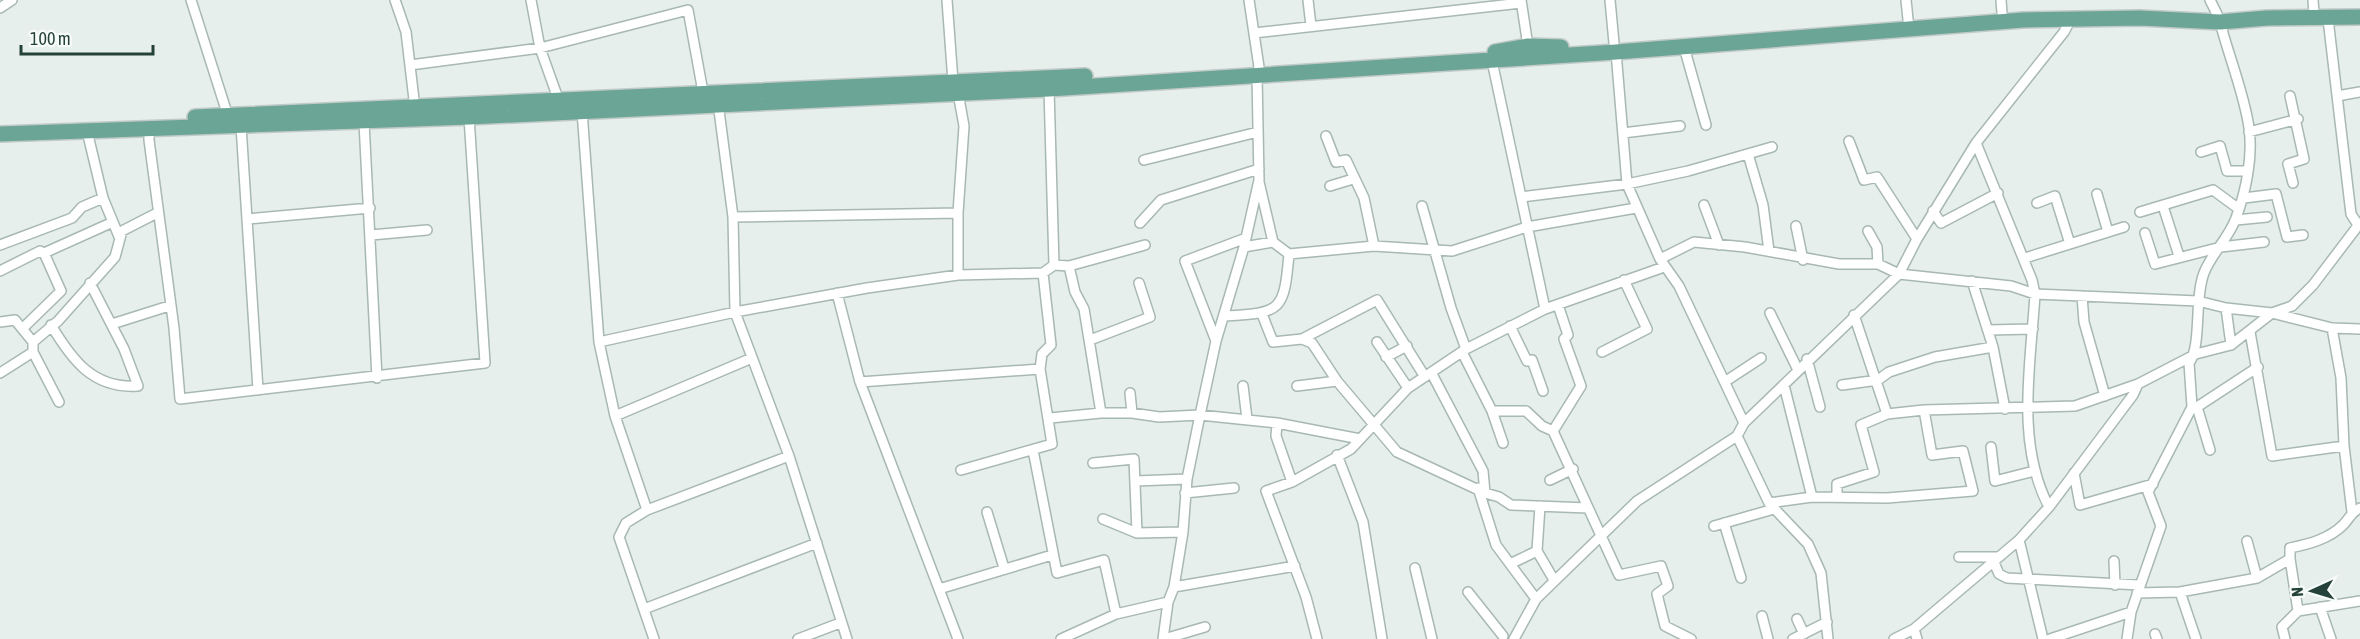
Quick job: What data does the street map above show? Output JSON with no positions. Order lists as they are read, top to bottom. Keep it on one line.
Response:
{"scale_bar":"100 m","north":"left"}
